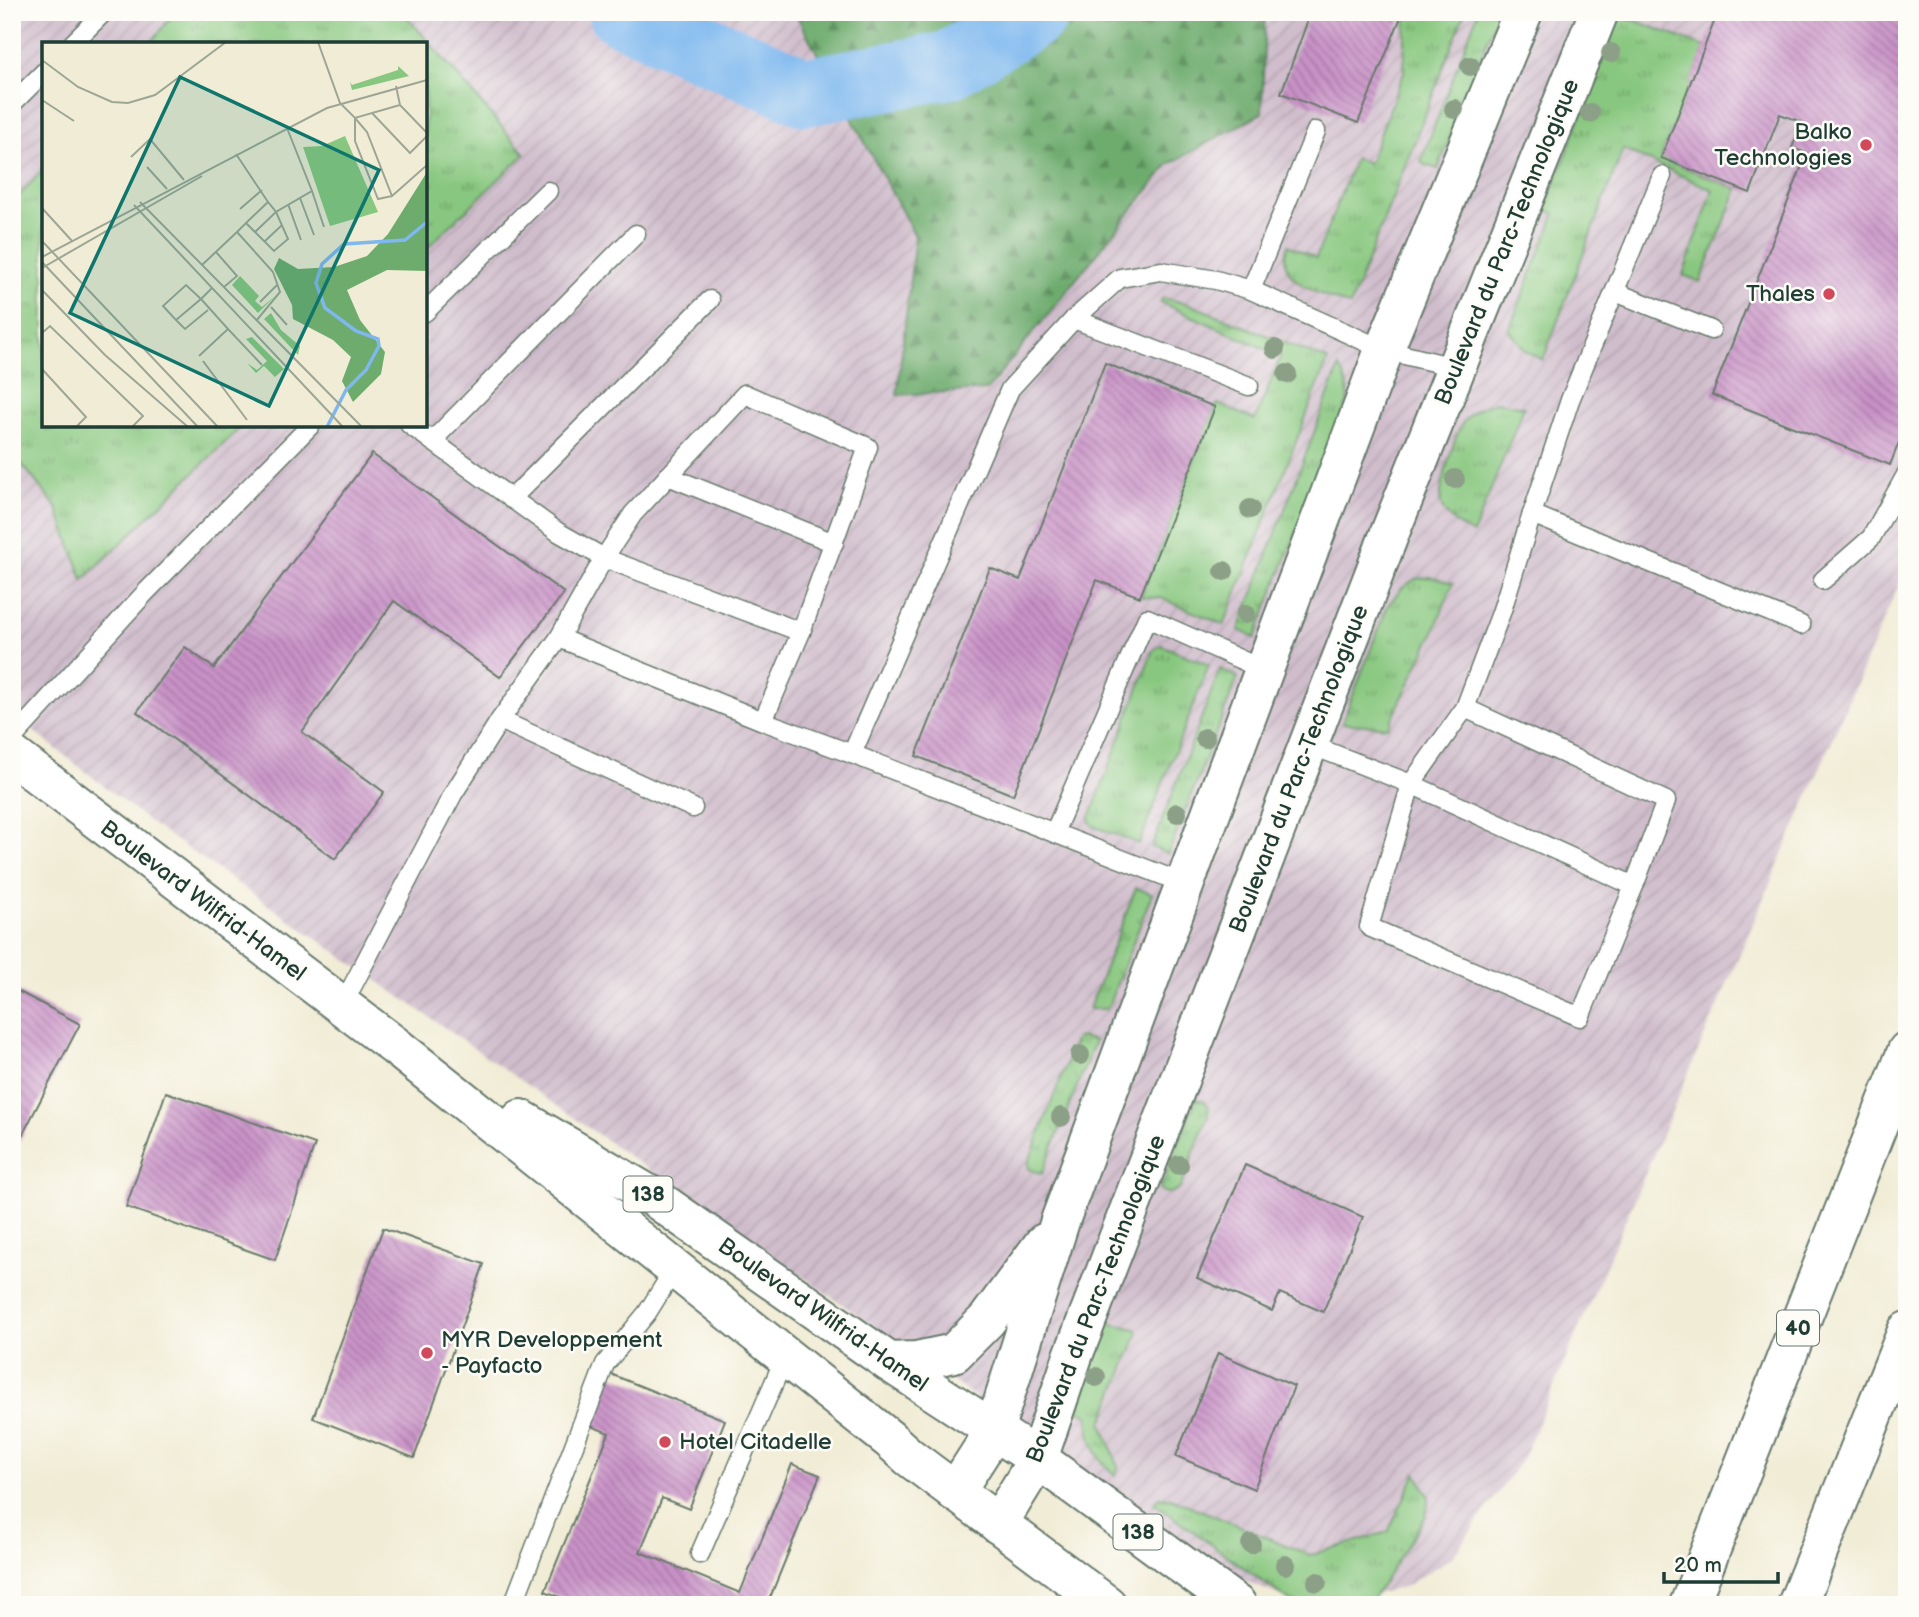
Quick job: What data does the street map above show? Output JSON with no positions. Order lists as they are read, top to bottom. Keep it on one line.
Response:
{"streets":{"main road":["Boulevard du Parc-Technologique","Boulevard Wilfrid-Hamel","138","40"]},"crossings":[["Boulevard du Parc-Technologique","Boulevard Wilfrid-Hamel"]],"places":["Balko Technologies","Thales","MYR Developpement - Payfacto","Hotel Citadelle"],"scale_bar":"20 m"}
